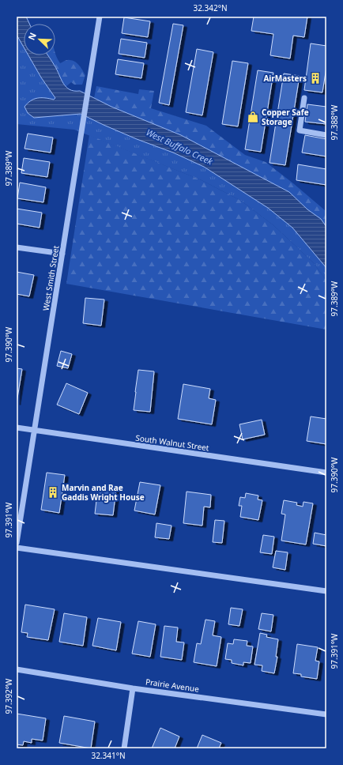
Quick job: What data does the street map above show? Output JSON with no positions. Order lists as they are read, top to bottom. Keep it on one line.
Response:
{"streets":{"street":["West Smith Street","South Walnut Street","Prairie Avenue"]},"crossings":[["West Smith Street","South Walnut Street"]],"water":["West Buffalo Creek"],"places":{"building":["AirMasters","Marvin and Rae Gaddis Wright House"],"shop":["Copper Safe Storage"]},"north":"top left","coordinates":["32.342°N","97.388°W","97.389°W","97.390°W","97.391°W","97.392°W","32.341°N"]}
